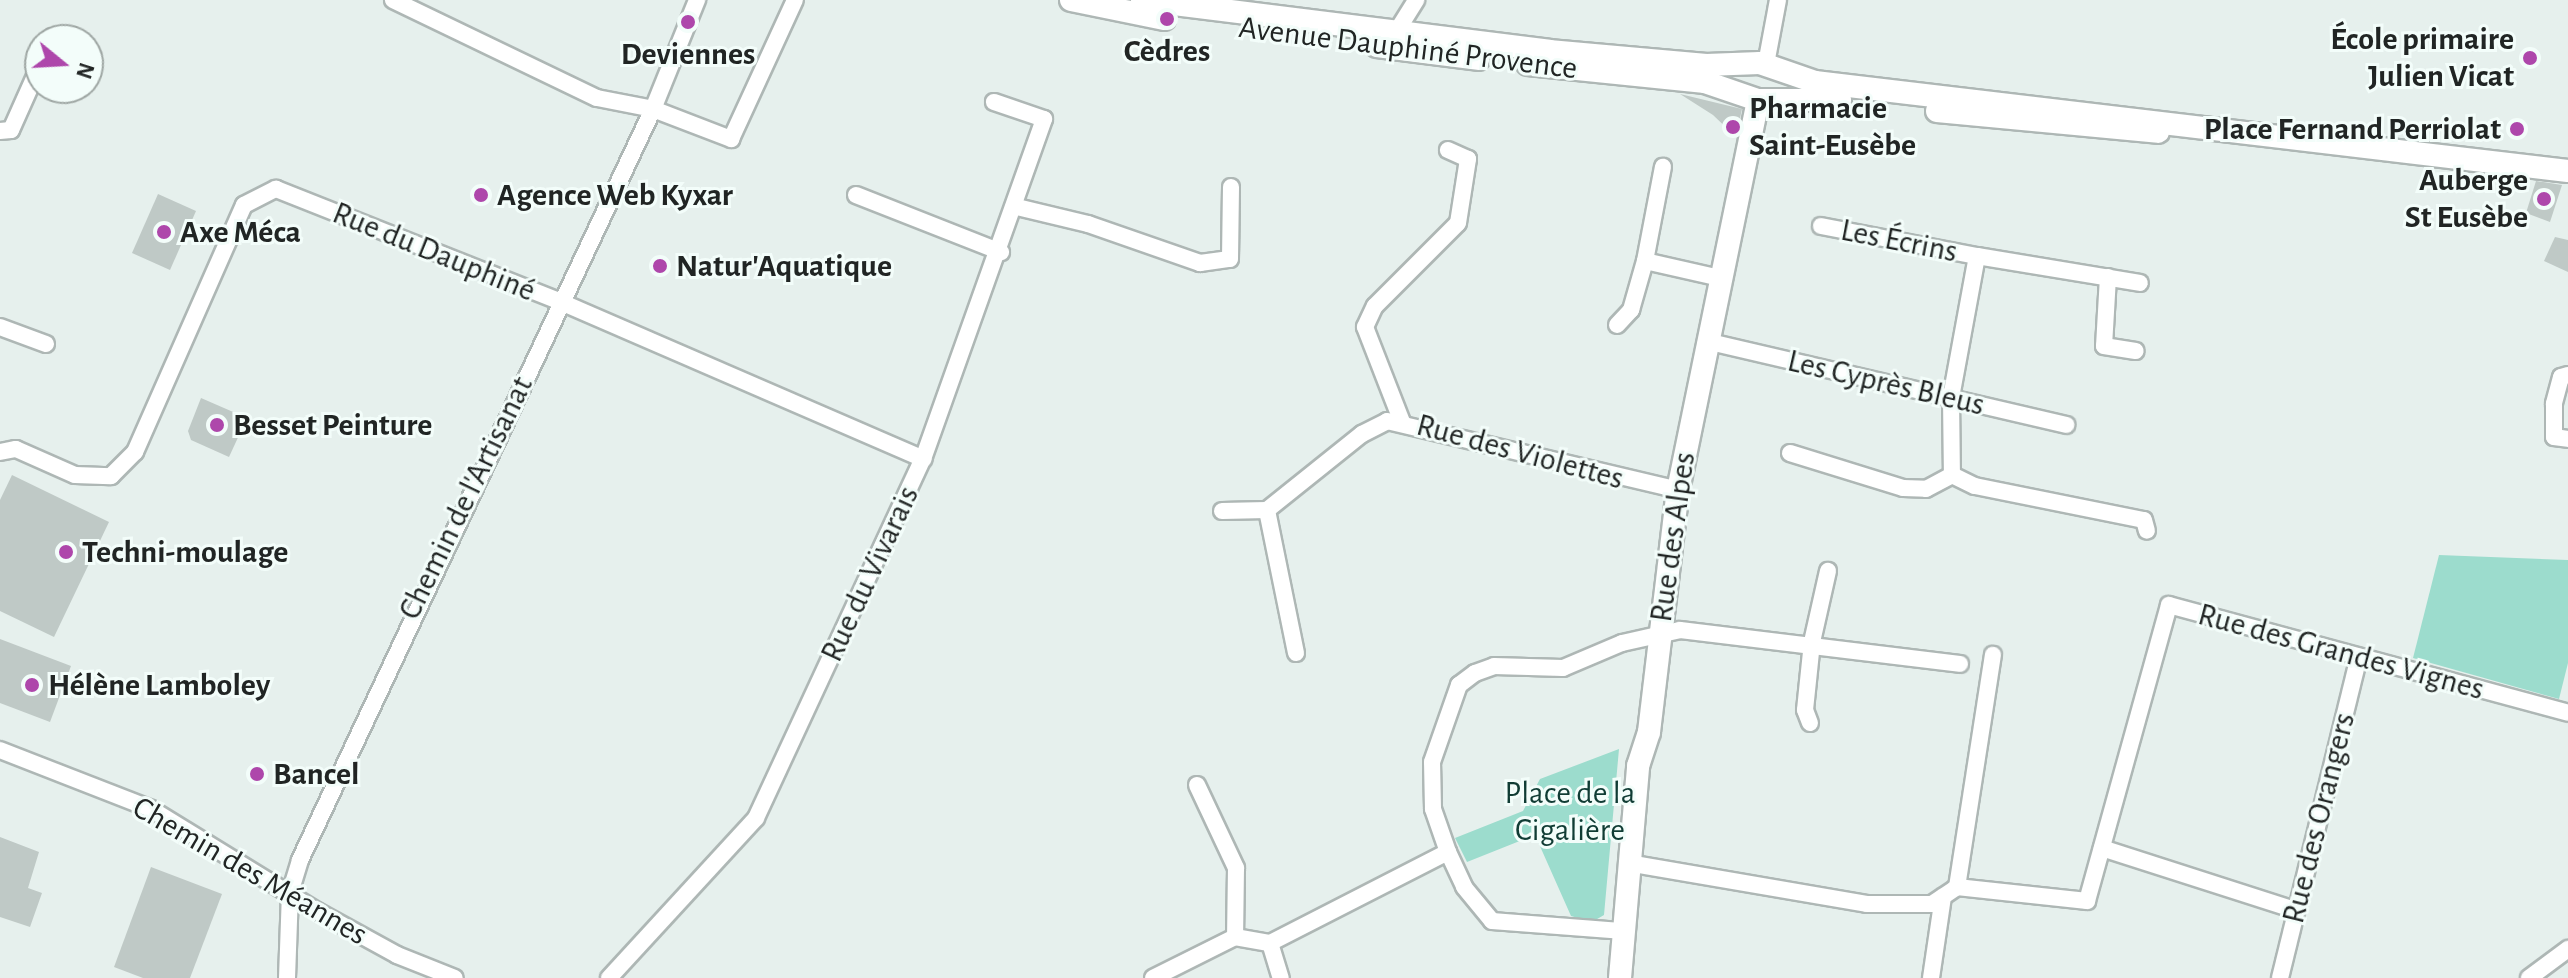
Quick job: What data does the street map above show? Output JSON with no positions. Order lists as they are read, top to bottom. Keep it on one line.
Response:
{"streets":{"main road":["Avenue Dauphiné Provence","Rue des Alpes"],"street":["Les Écrins","Rue du Dauphiné","Les Cyprès Bleus","Rue des Violettes","Chemin de l'Artisanat","Rue du Vivarais","Rue des Grandes Vignes","Rue des Orangers","Chemin des Méannes"]},"crossings":[["Avenue Dauphiné Provence","Rue des Alpes"],["Les Écrins","Les Cyprès Bleus"],["Rue du Dauphiné","Chemin de l'Artisanat"],["Rue du Dauphiné","Rue du Vivarais"],["Les Cyprès Bleus","Rue des Alpes"],["Rue des Violettes","Rue des Alpes"],["Chemin de l'Artisanat","Chemin des Méannes"],["Rue des Alpes","Rue des Grandes Vignes"],["Rue des Grandes Vignes","Rue des Orangers"]],"parks":["Place de la Cigalière"],"places":["Cèdres","Deviennes","École primaire Julien Vicat","Pharmacie Saint-Eusèbe","Place Fernand Perriolat","Agence Web Kyxar","Auberge St Eusèbe","Axe Méca","Natur'Aquatique","Besset Peinture","Techni-moulage","Hélène Lamboley","Bancel"],"north":"right"}
